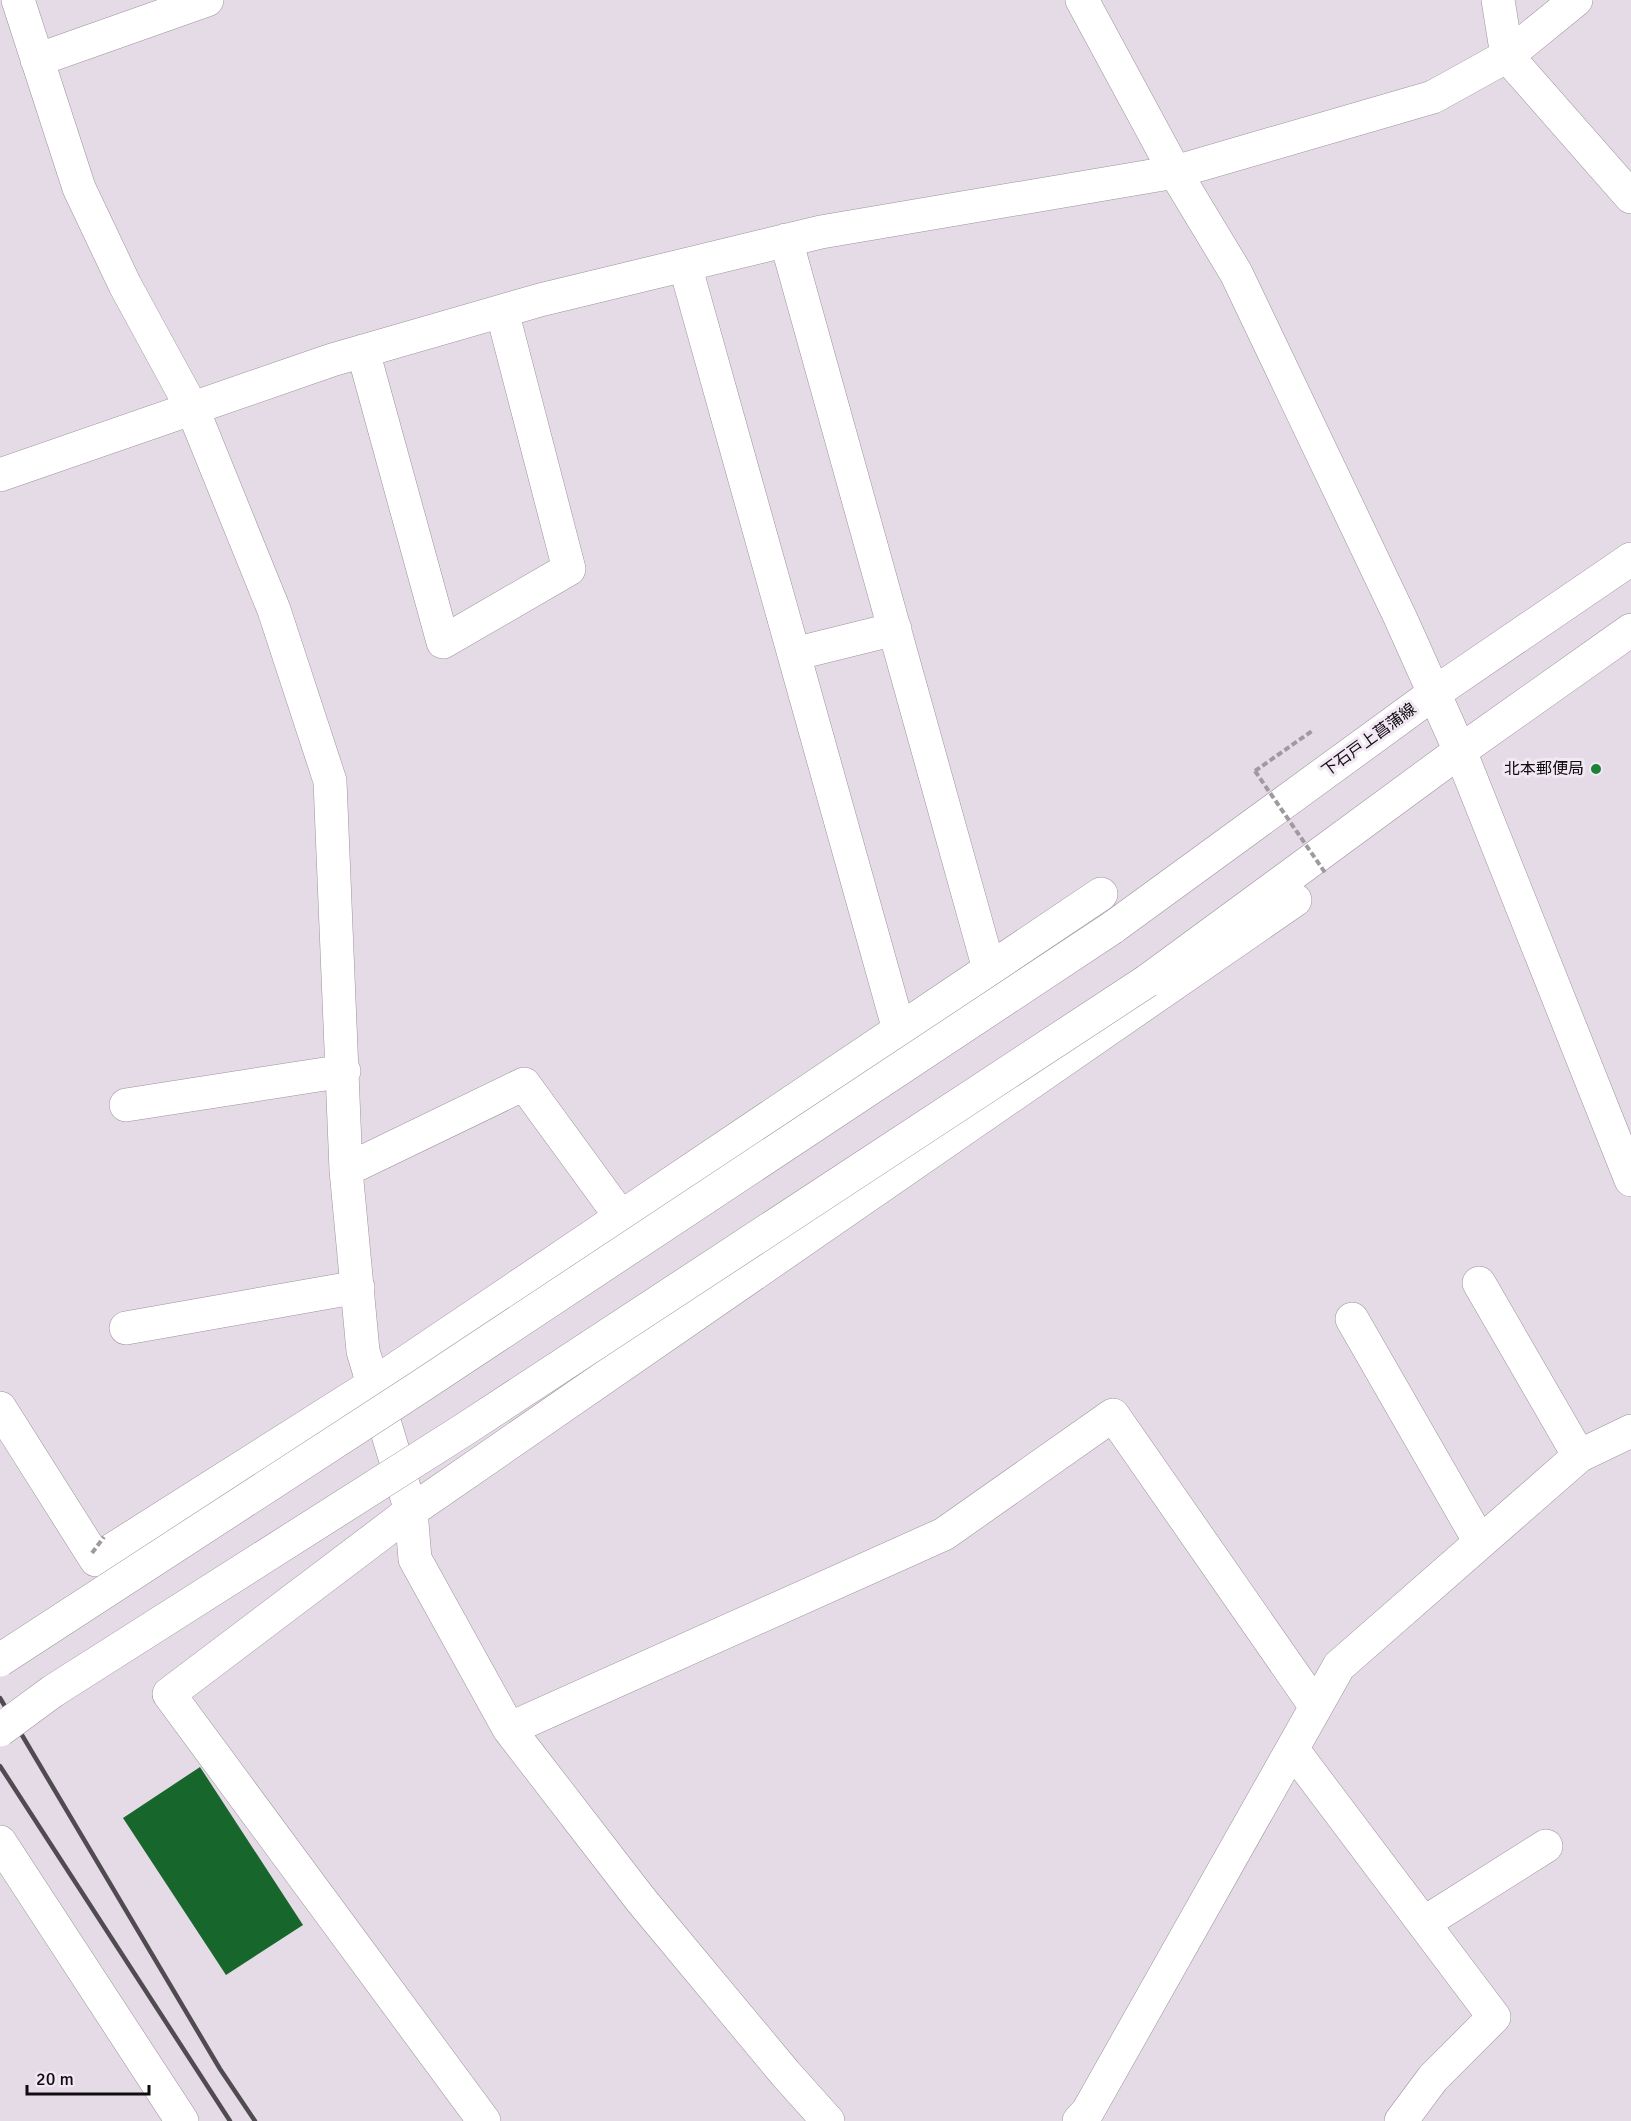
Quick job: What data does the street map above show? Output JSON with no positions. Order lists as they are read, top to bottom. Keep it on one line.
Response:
{"streets":{"street":["下石戸上菖蒲線"]},"places":["北本郵便局"],"scale_bar":"20 m"}
